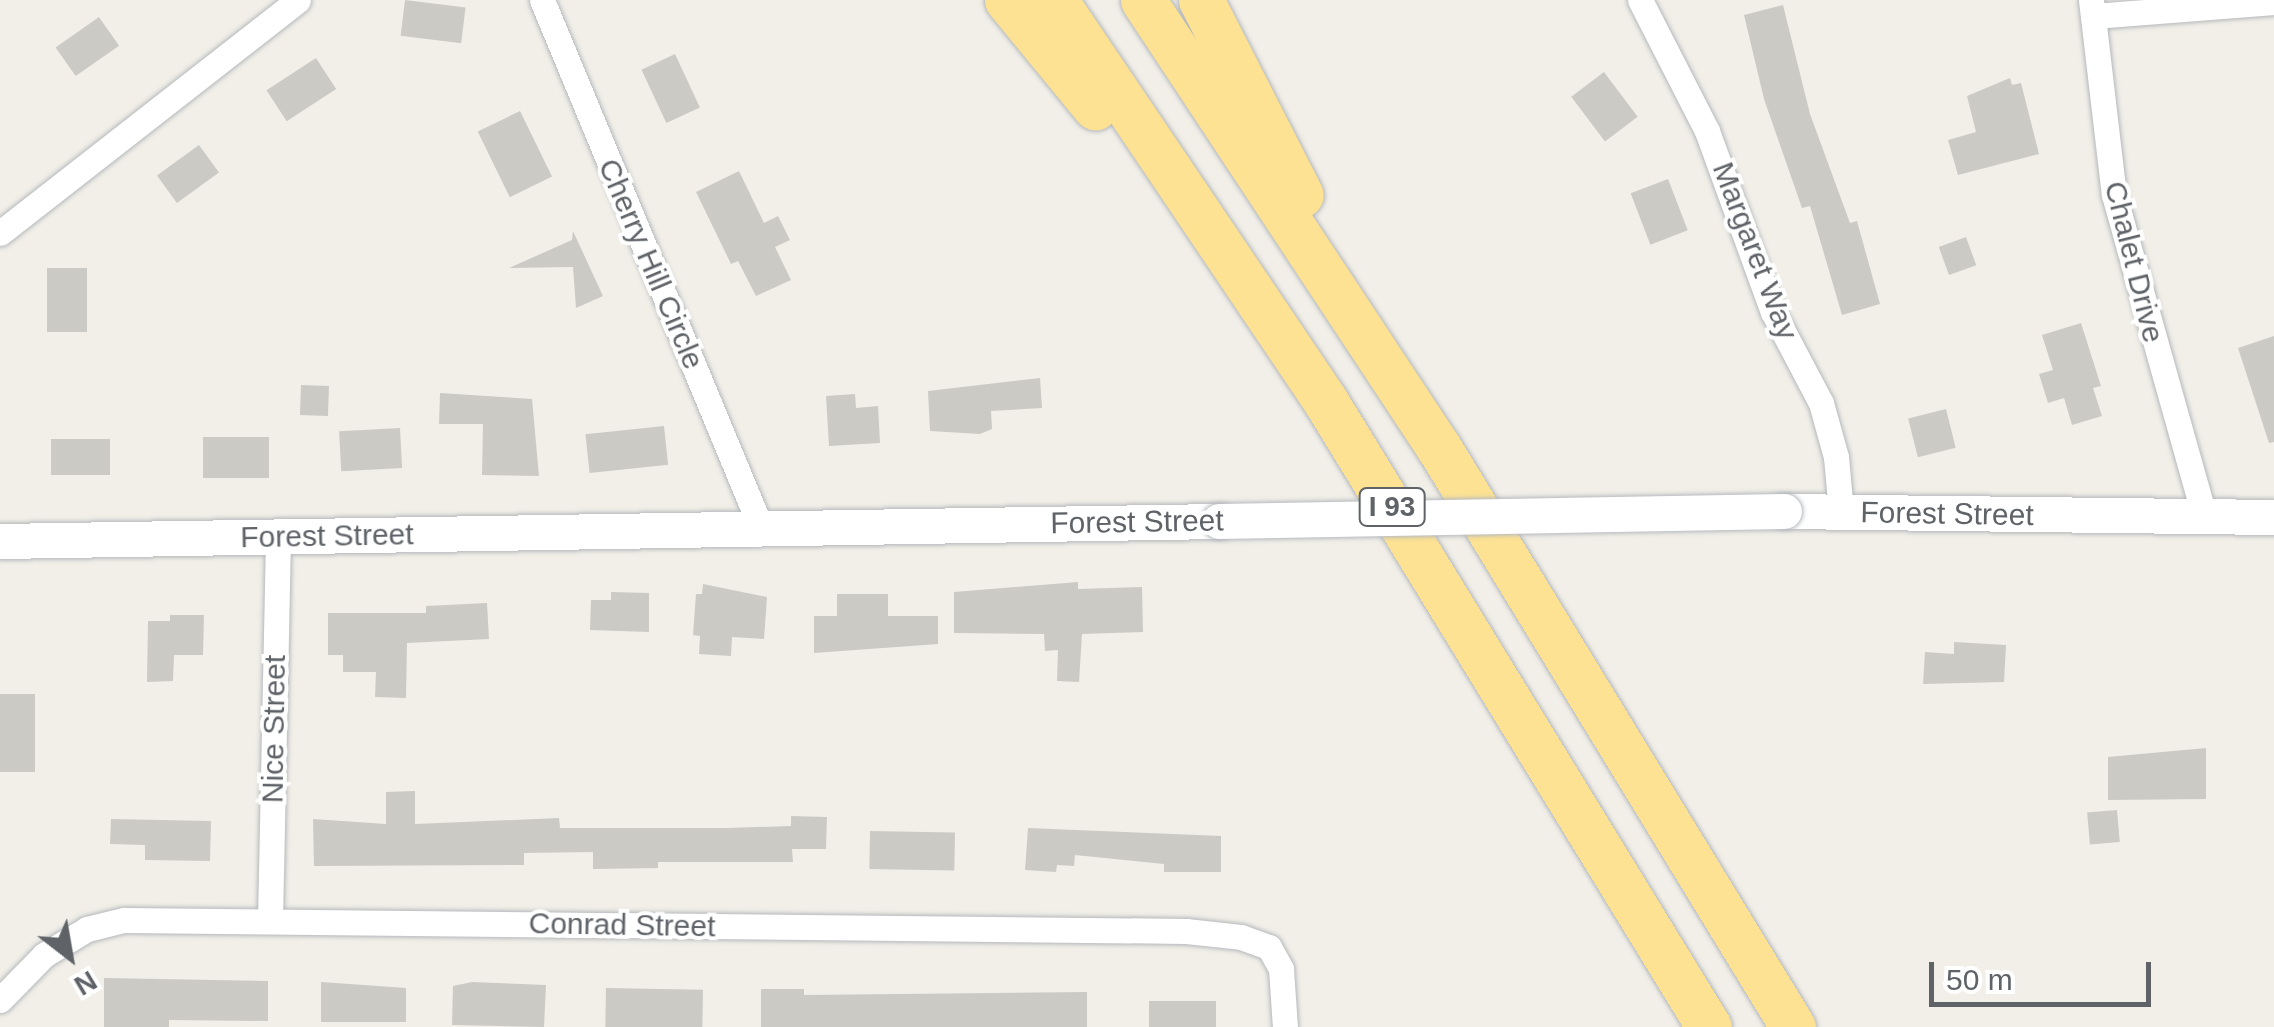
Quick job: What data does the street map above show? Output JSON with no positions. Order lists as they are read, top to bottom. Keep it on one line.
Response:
{"streets":{"highway":["I 93"],"street":["Margaret Way","Chalet Drive","Cherry Hill Circle","Forest Street","Nice Street","Conrad Street"]},"crossings":[["Margaret Way","Forest Street"],["Chalet Drive","Forest Street"],["Cherry Hill Circle","Forest Street"],["Forest Street","Nice Street"],["Nice Street","Conrad Street"]],"scale_bar":"50 m","north":"bottom right"}
